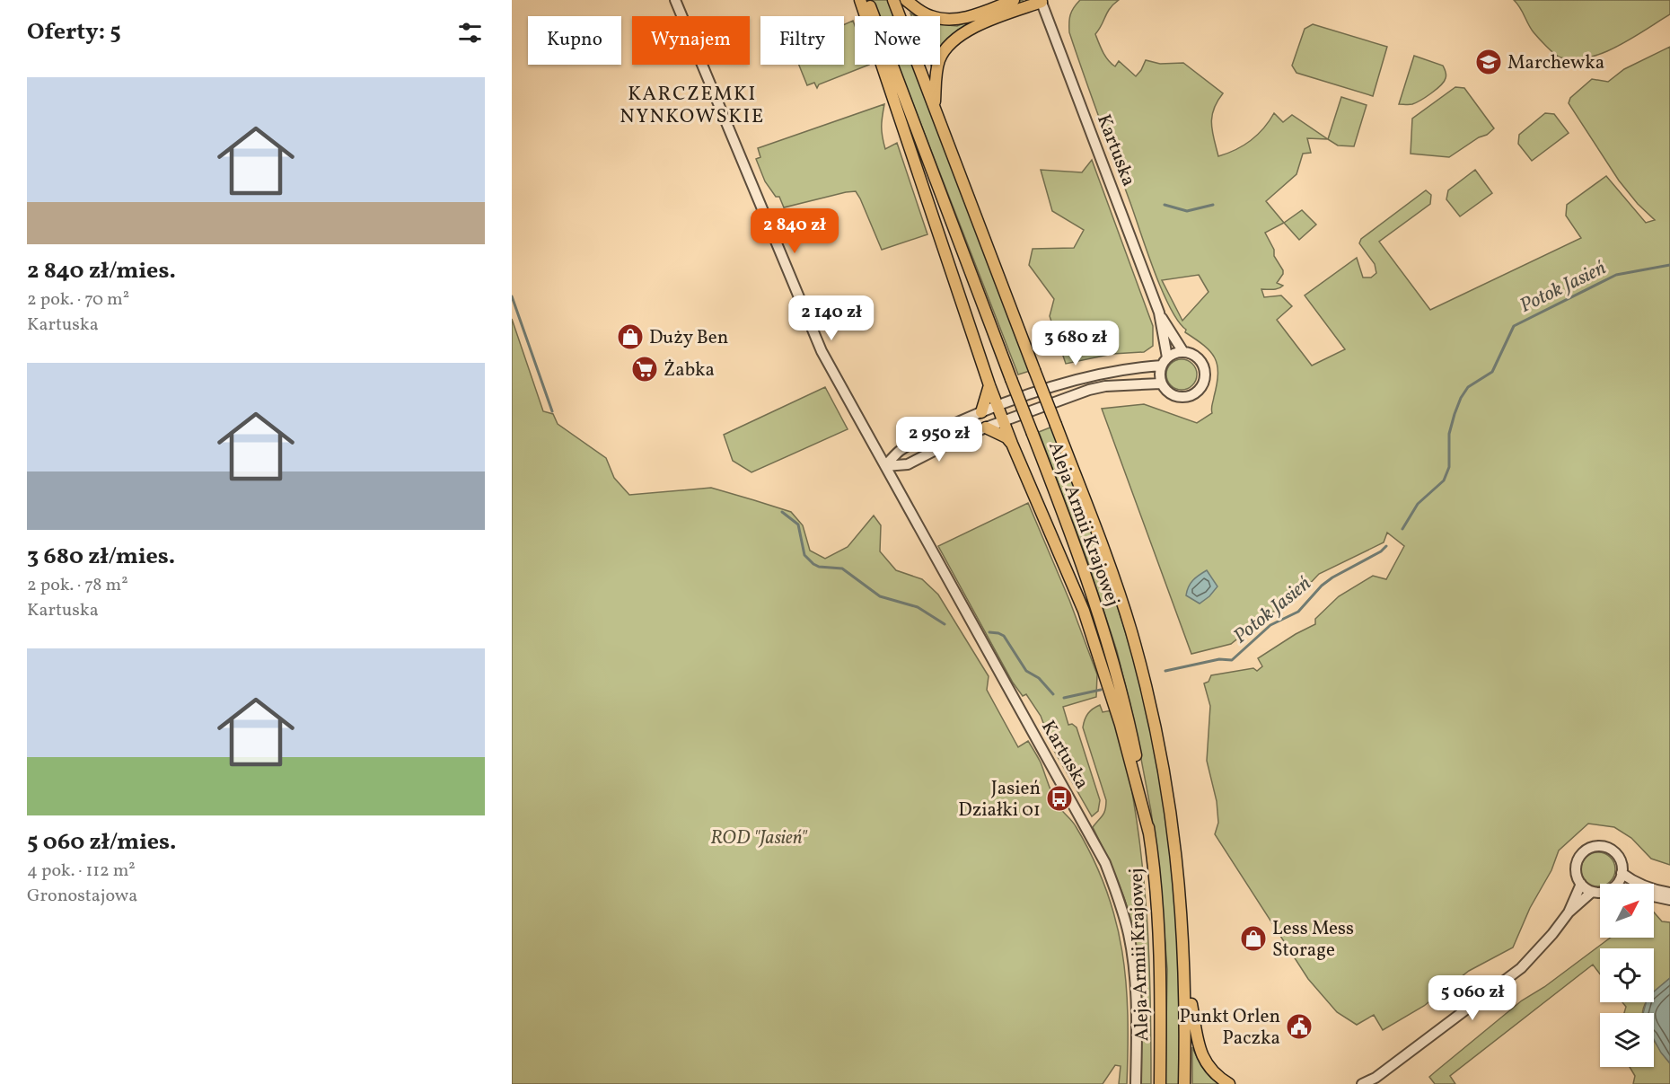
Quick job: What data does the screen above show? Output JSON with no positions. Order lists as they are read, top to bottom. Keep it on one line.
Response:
{"streets":{"main road":["Aleja Armii Krajowej"],"street":["Kartuska"]},"districts":["KARCZEMKI NYNKOWSKIE"],"water":["Potok Jasień"],"parks":["ROD \"Jasień\""],"places":{"school or university":["Marchewka"],"shop":["Duży Ben","Less Mess Storage"],"supermarket":["Żabka"],"bus stop":["Jasień Działki 01"],"public building":["Punkt Orlen Paczka"]},"north":"top right","page":{"heading":"Oferty: 5","chip":["Kupno","Wynajem","Filtry","Nowe"],"list":[{"name":"2 840 zł/mies.","note":"2 pok. · 70 m² · Kartuska"},{"name":"3 680 zł/mies.","note":"2 pok. · 78 m² · Kartuska"},{"name":"5 060 zł/mies.","note":"4 pok. · 112 m² · Gronostajowa"}],"price":["2 840 zł","2 140 zł","3 680 zł","2 950 zł","5 060 zł"]}}
